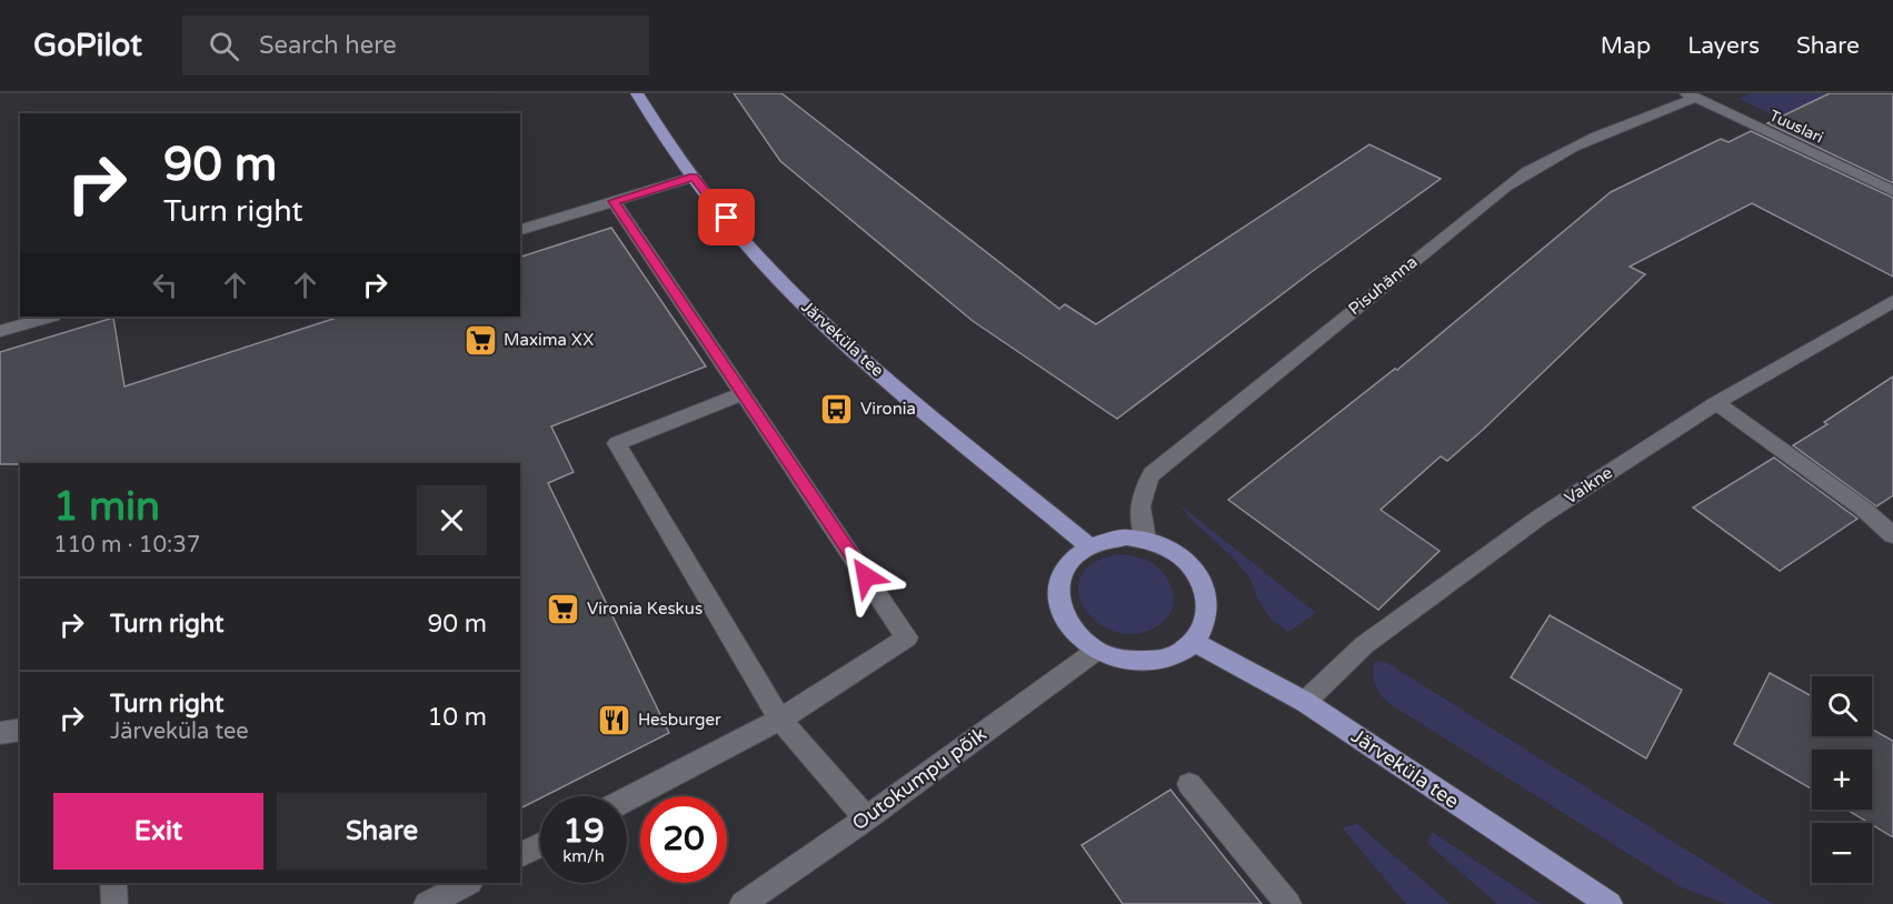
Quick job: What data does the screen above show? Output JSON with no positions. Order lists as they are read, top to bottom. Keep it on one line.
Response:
{"streets":{"main road":["Järveküla tee"],"street":["Tuuslari","Pisuhänna","Vaikne","Outokumpu põik"]},"crossings":[["Tuuslari","Pisuhänna"],["Pisuhänna","Järveküla tee"],["Pisuhänna","Outokumpu põik"],["Järveküla tee","Vaikne"],["Järveküla tee","Outokumpu põik"]],"places":{"supermarket":["Maxima XX","Vironia Keskus"],"bus stop":["Vironia"],"restaurant":["Hesburger"]},"page":{"header":"GoPilot","search":"Search here","nav":["Map","Layers","Share"],"turn":["90 m","Turn right"],"heading":["1 min","110 m · 10:37"],"list":[{"name":"Turn right","value":"90 m"},{"name":"Turn right","note":"Järveküla tee","value":"10 m"}],"map_buttons":["+","−"],"buttons":["Exit","Share"],"speed":"19 km/h","limit":"20"}}
